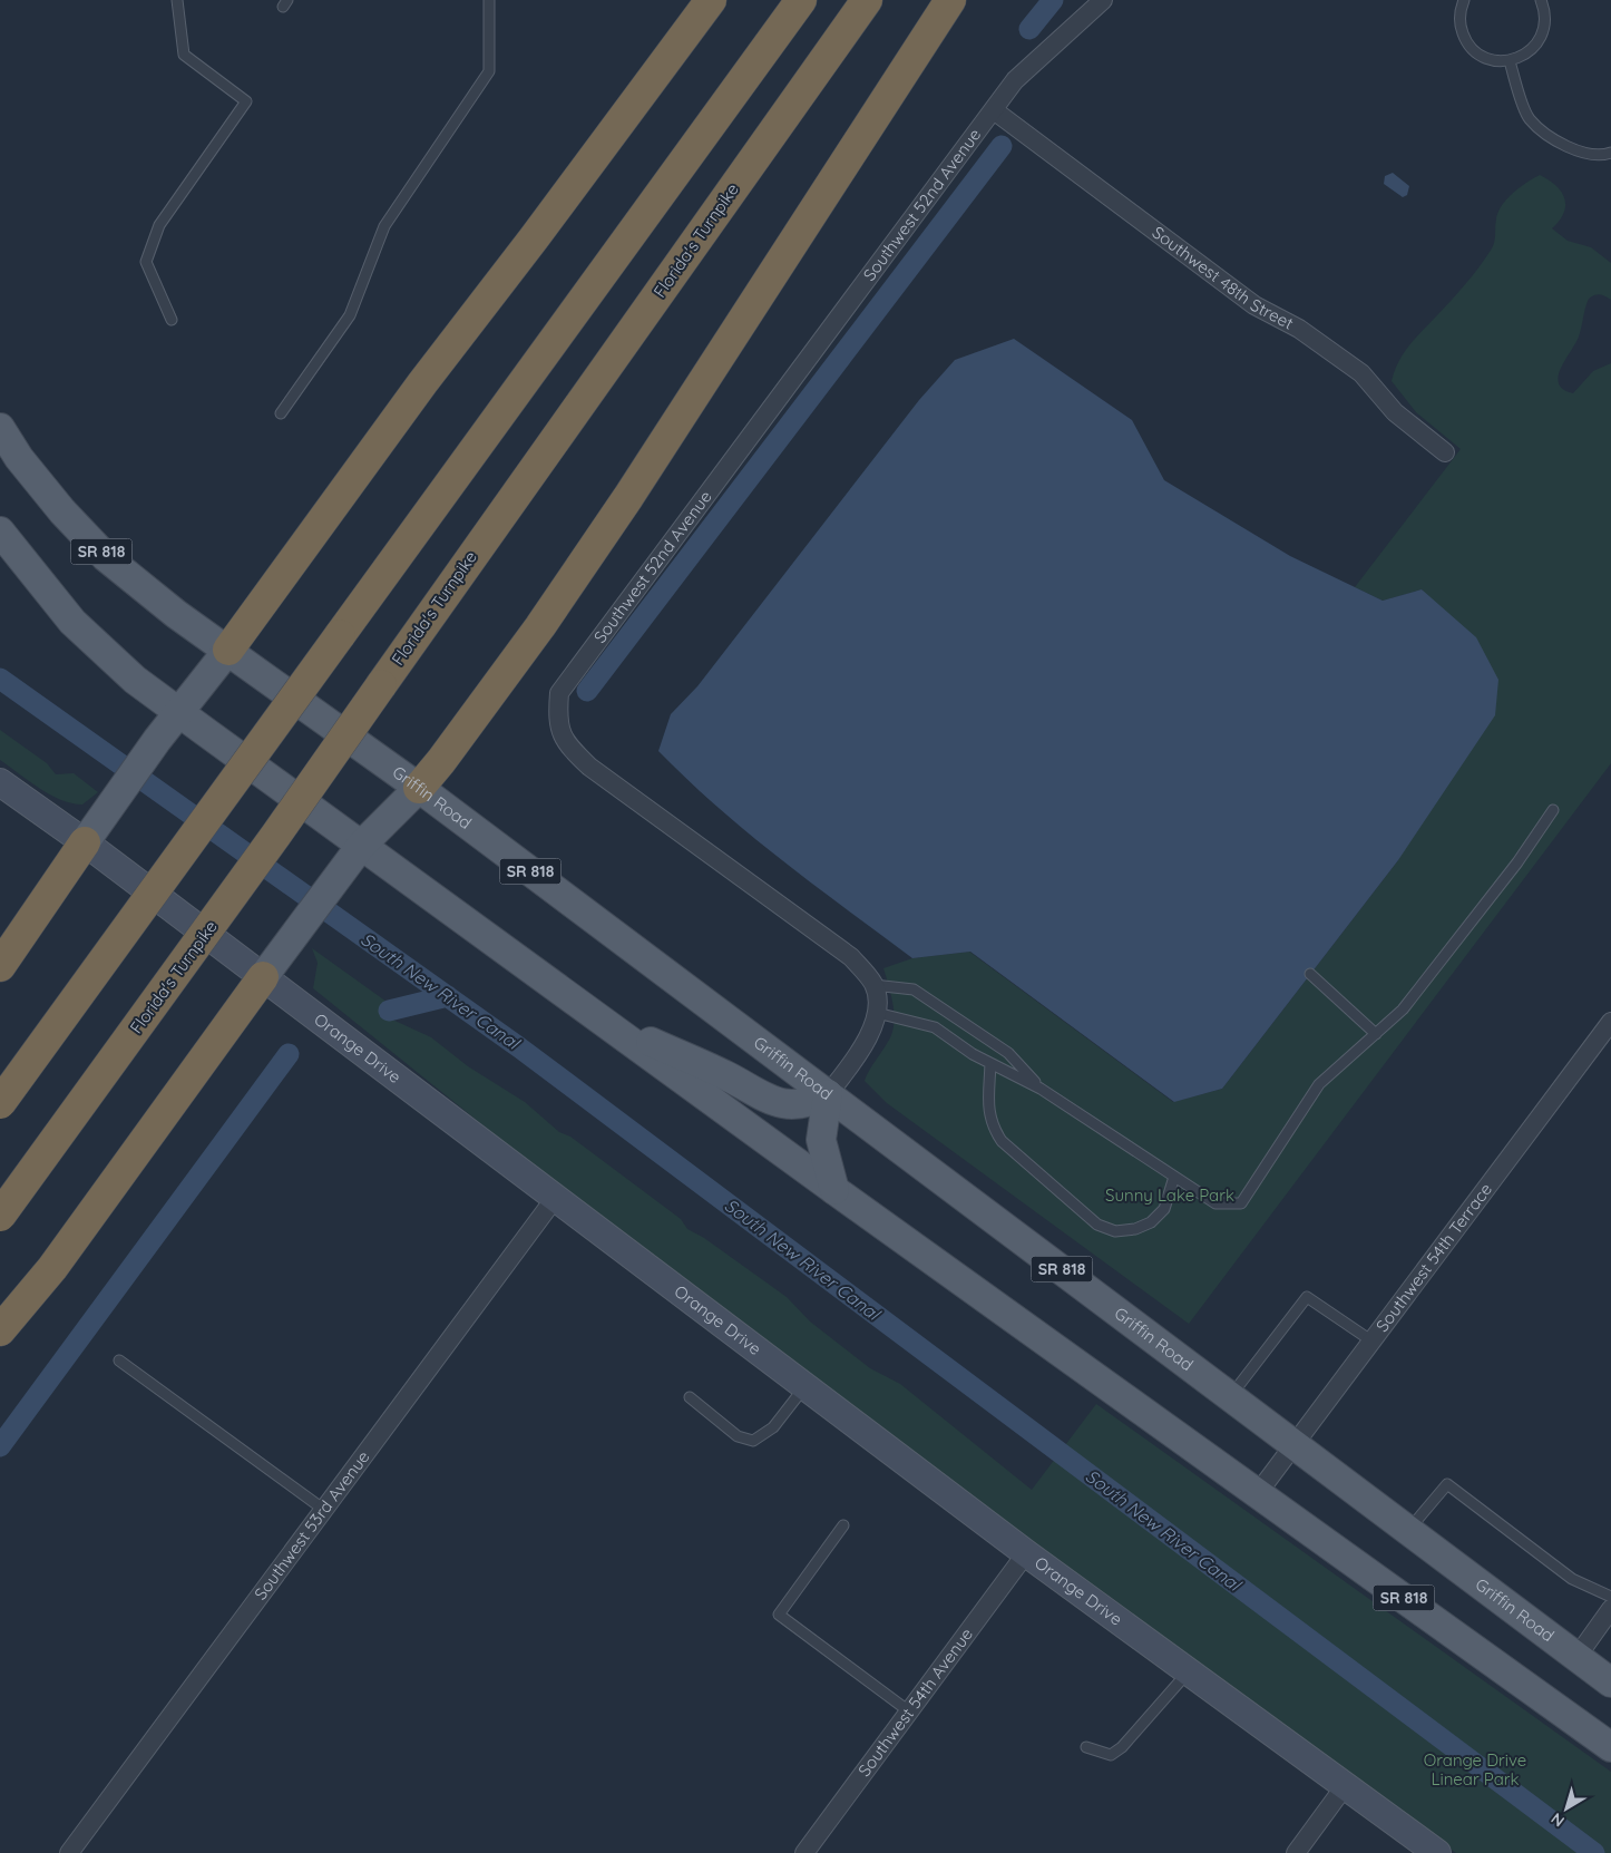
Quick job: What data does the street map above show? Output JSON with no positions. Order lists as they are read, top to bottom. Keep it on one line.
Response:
{"streets":{"highway":["Florida's Turnpike"],"main road":["SR 818","Griffin Road"],"street":["Southwest 52nd Avenue","Southwest 48th Street","Orange Drive","Southwest 54th Terrace","Southwest 53rd Avenue","Southwest 54th Avenue"]},"crossings":[["Southwest 52nd Avenue","Southwest 48th Street"],["SR 818","Southwest 54th Terrace"],["Griffin Road","Southwest 54th Terrace"],["Orange Drive","Southwest 53rd Avenue"],["Orange Drive","Southwest 54th Avenue"]],"water":["South New River Canal"],"parks":["Sunny Lake Park","Orange Drive Linear Park"],"north":"bottom left"}
